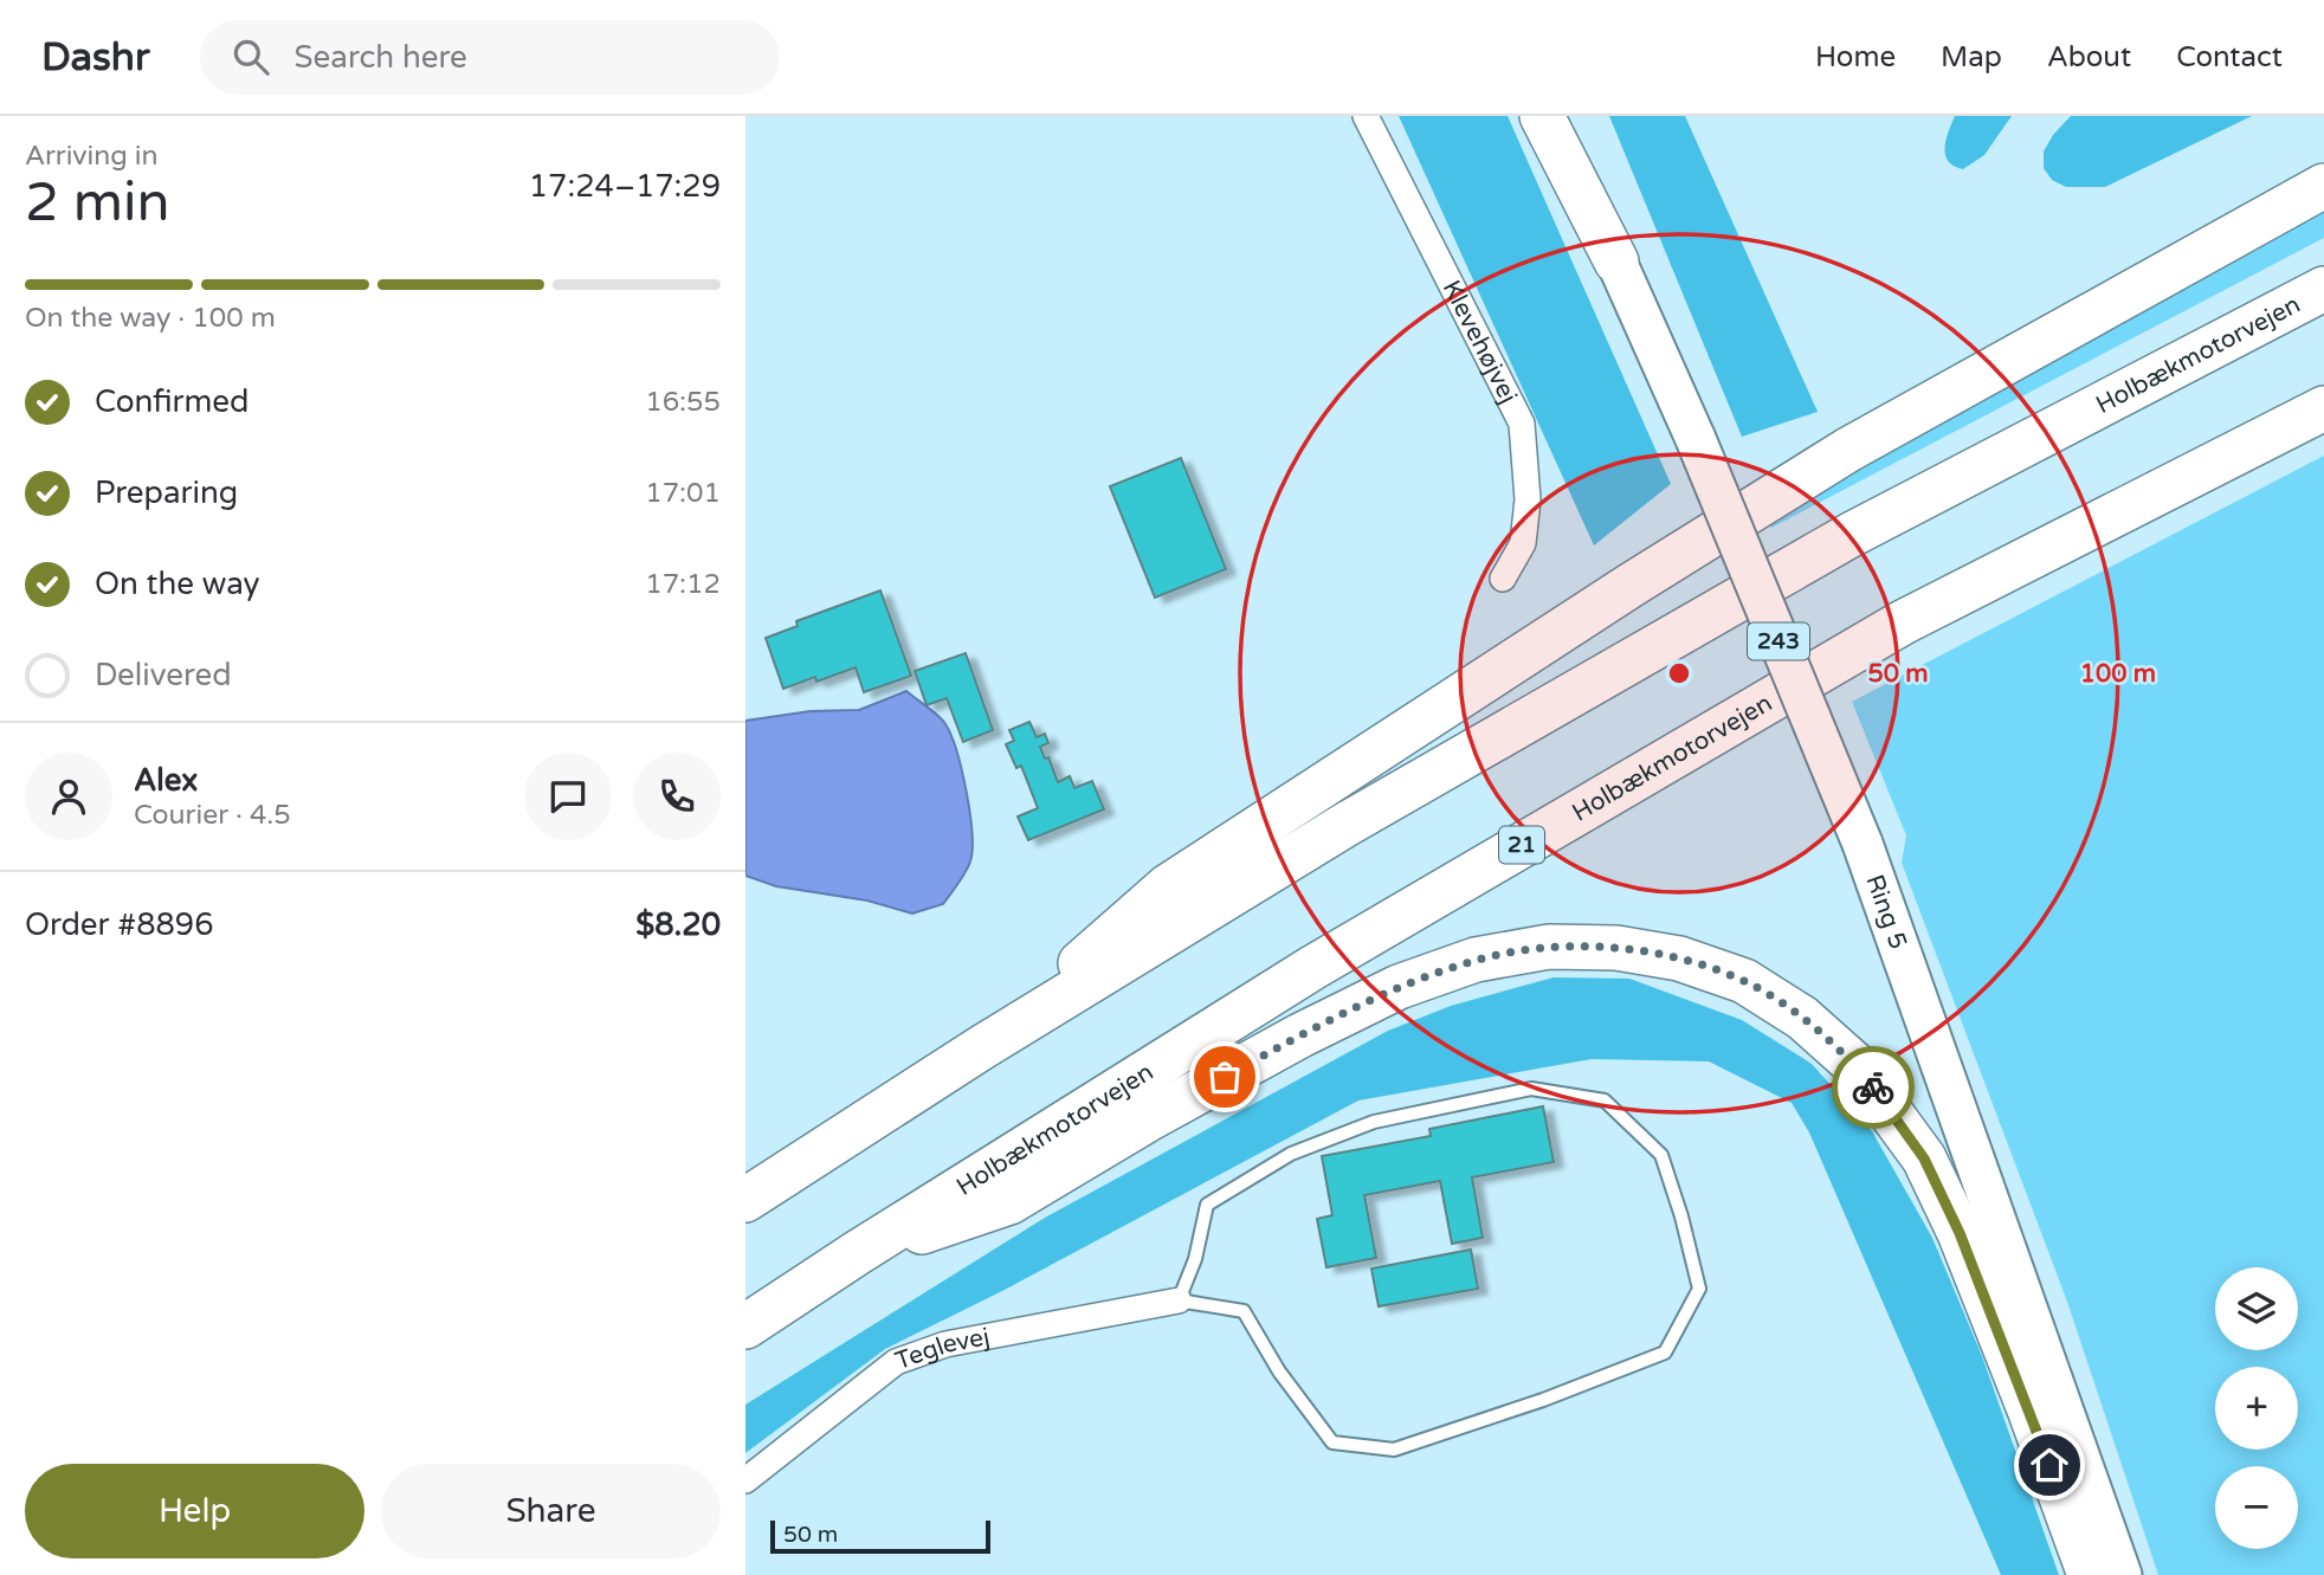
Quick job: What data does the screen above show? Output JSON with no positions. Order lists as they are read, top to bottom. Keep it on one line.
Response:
{"streets":{"highway":["Holbækmotorvejen","243","21","Ring 5"],"street":["Klevehøjvej","Teglevej"]},"scale_bar":"50 m","page":{"header":"Dashr","search":"Search here","nav":["Home","Map","About","Contact"],"heading":["2 min","Arriving in","17:24–17:29"],"panel":["Alex","Courier · 4.5","Order #8896","$8.20"],"bar":"On the way · 100 m","list":[["Confirmed","16:55"],["Preparing","17:01"],["On the way","17:12"],"Delivered"],"map_buttons":["+","−"],"buttons":["Help","Share"],"scale":"50 m"},"rings":["50 m","100 m"]}
